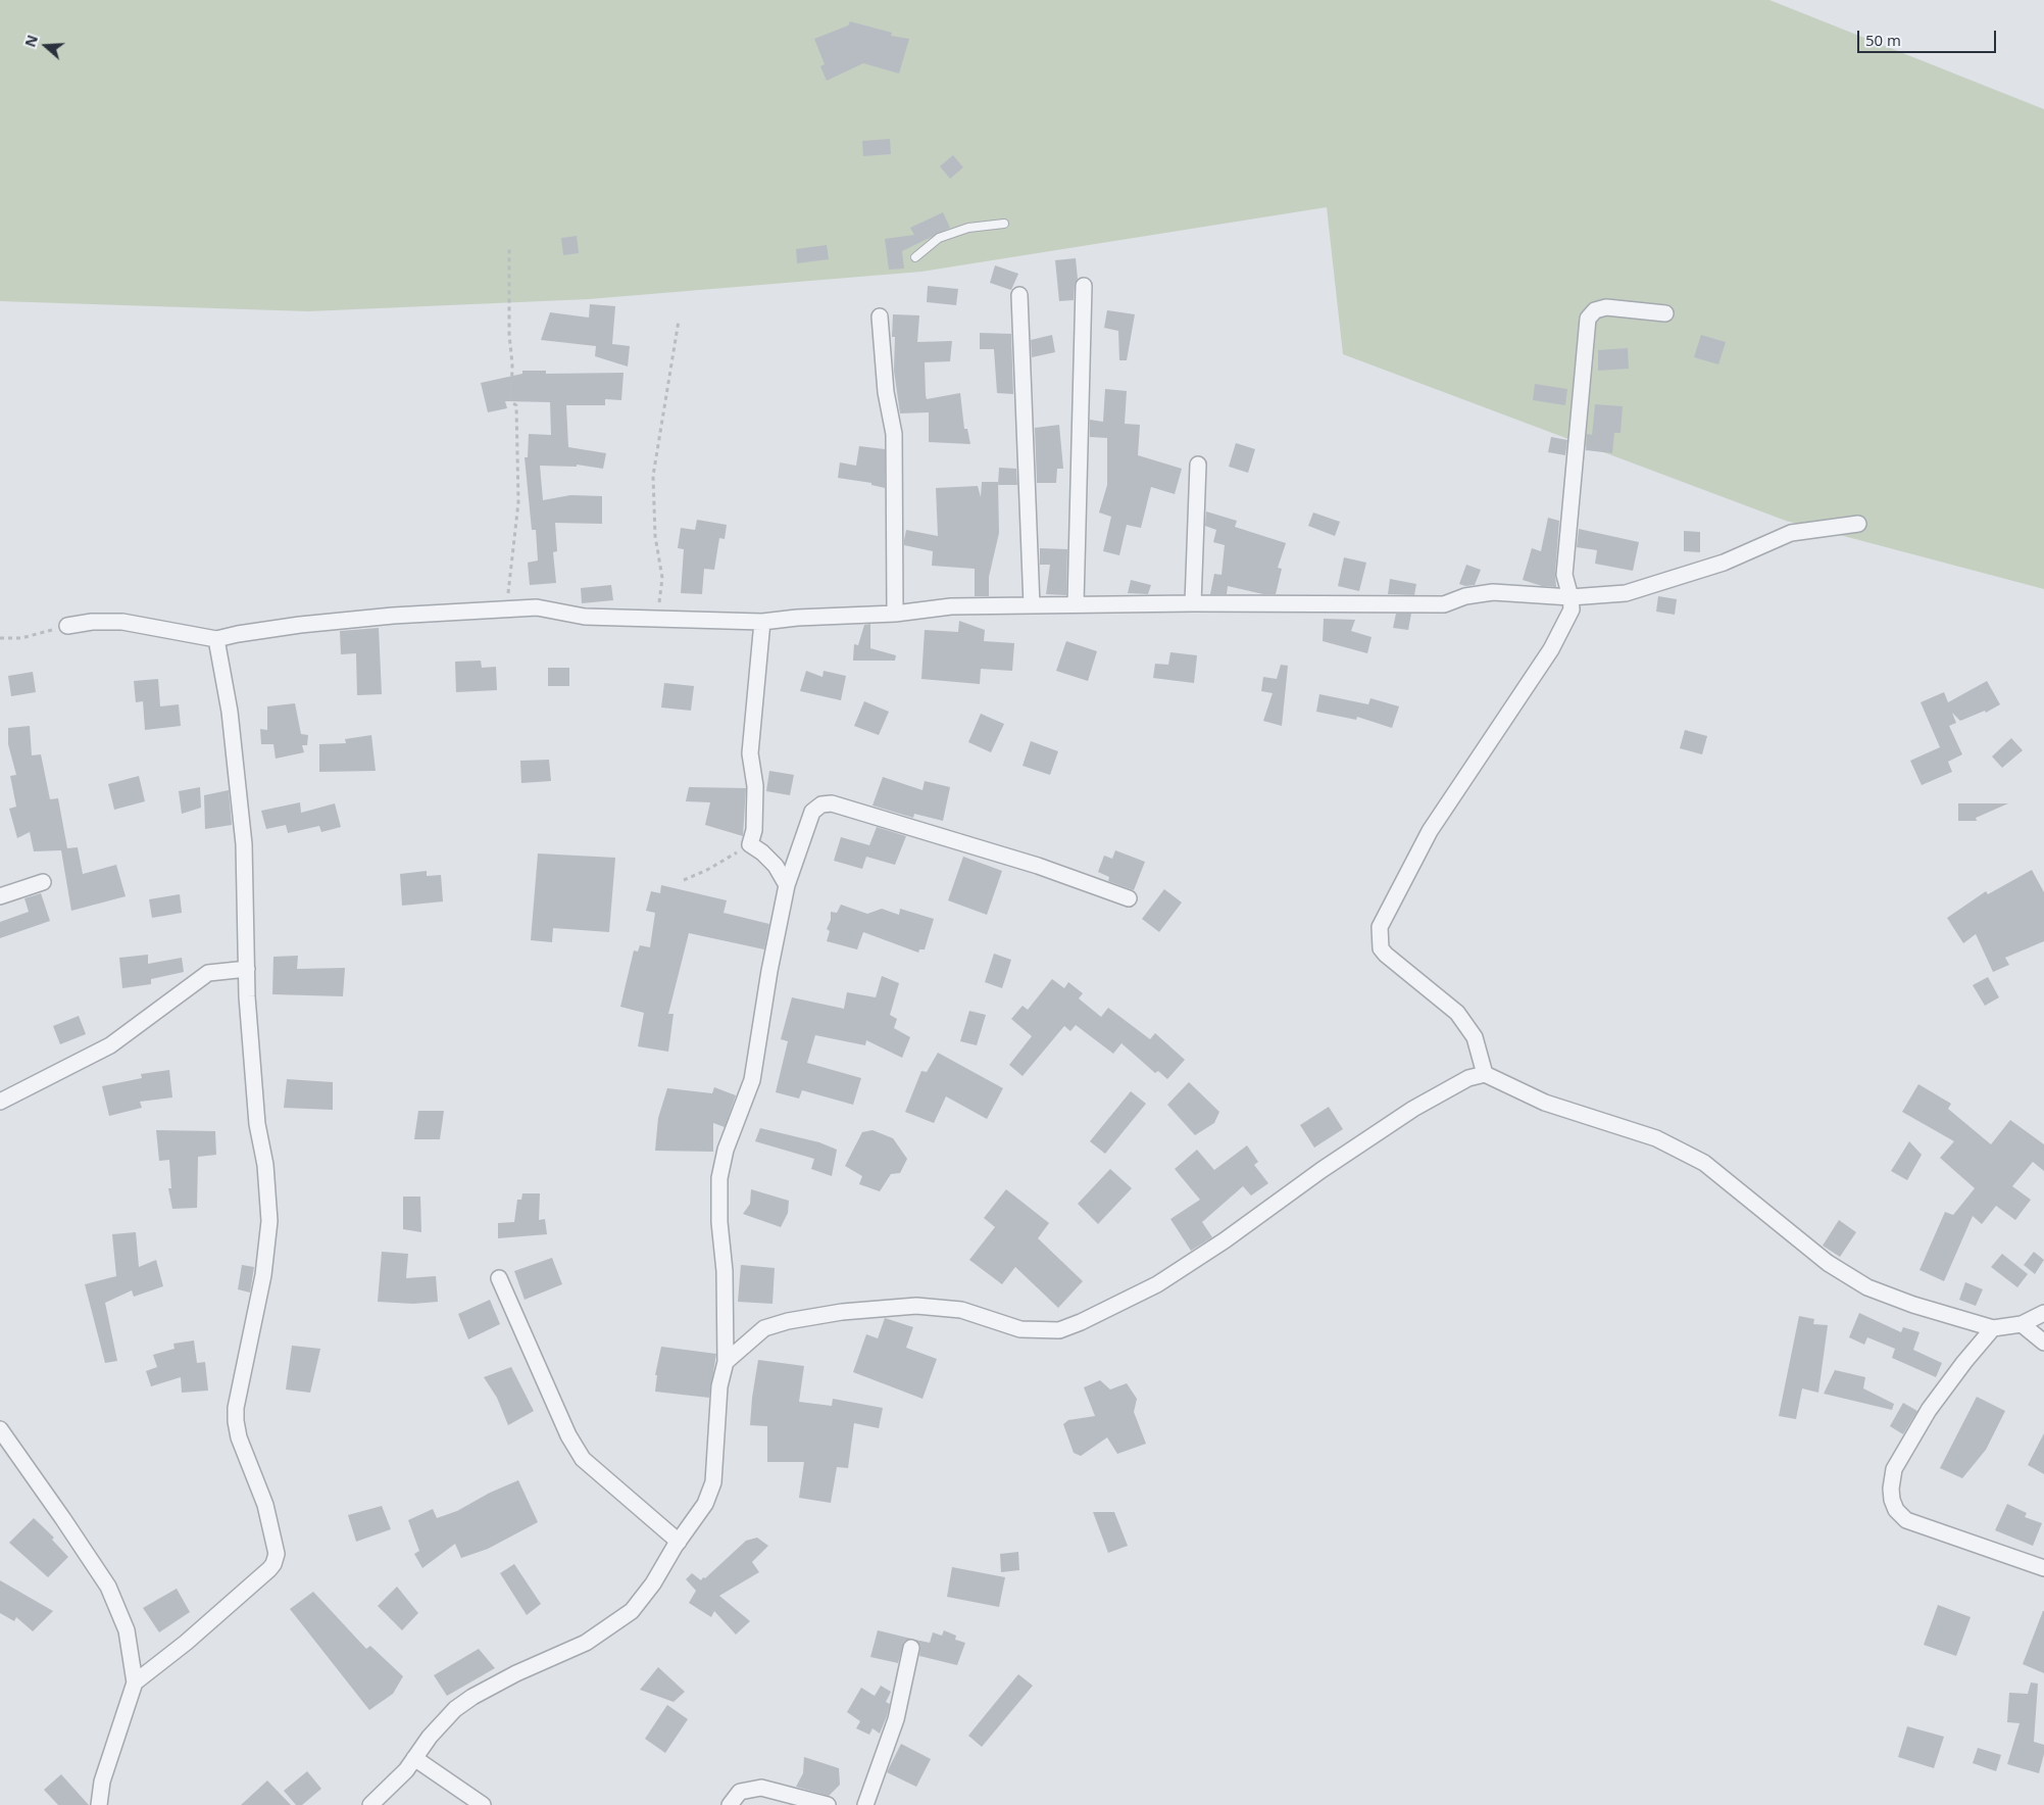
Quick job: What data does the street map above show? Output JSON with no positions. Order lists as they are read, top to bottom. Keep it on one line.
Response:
{"scale_bar":"50 m","north":"left"}
